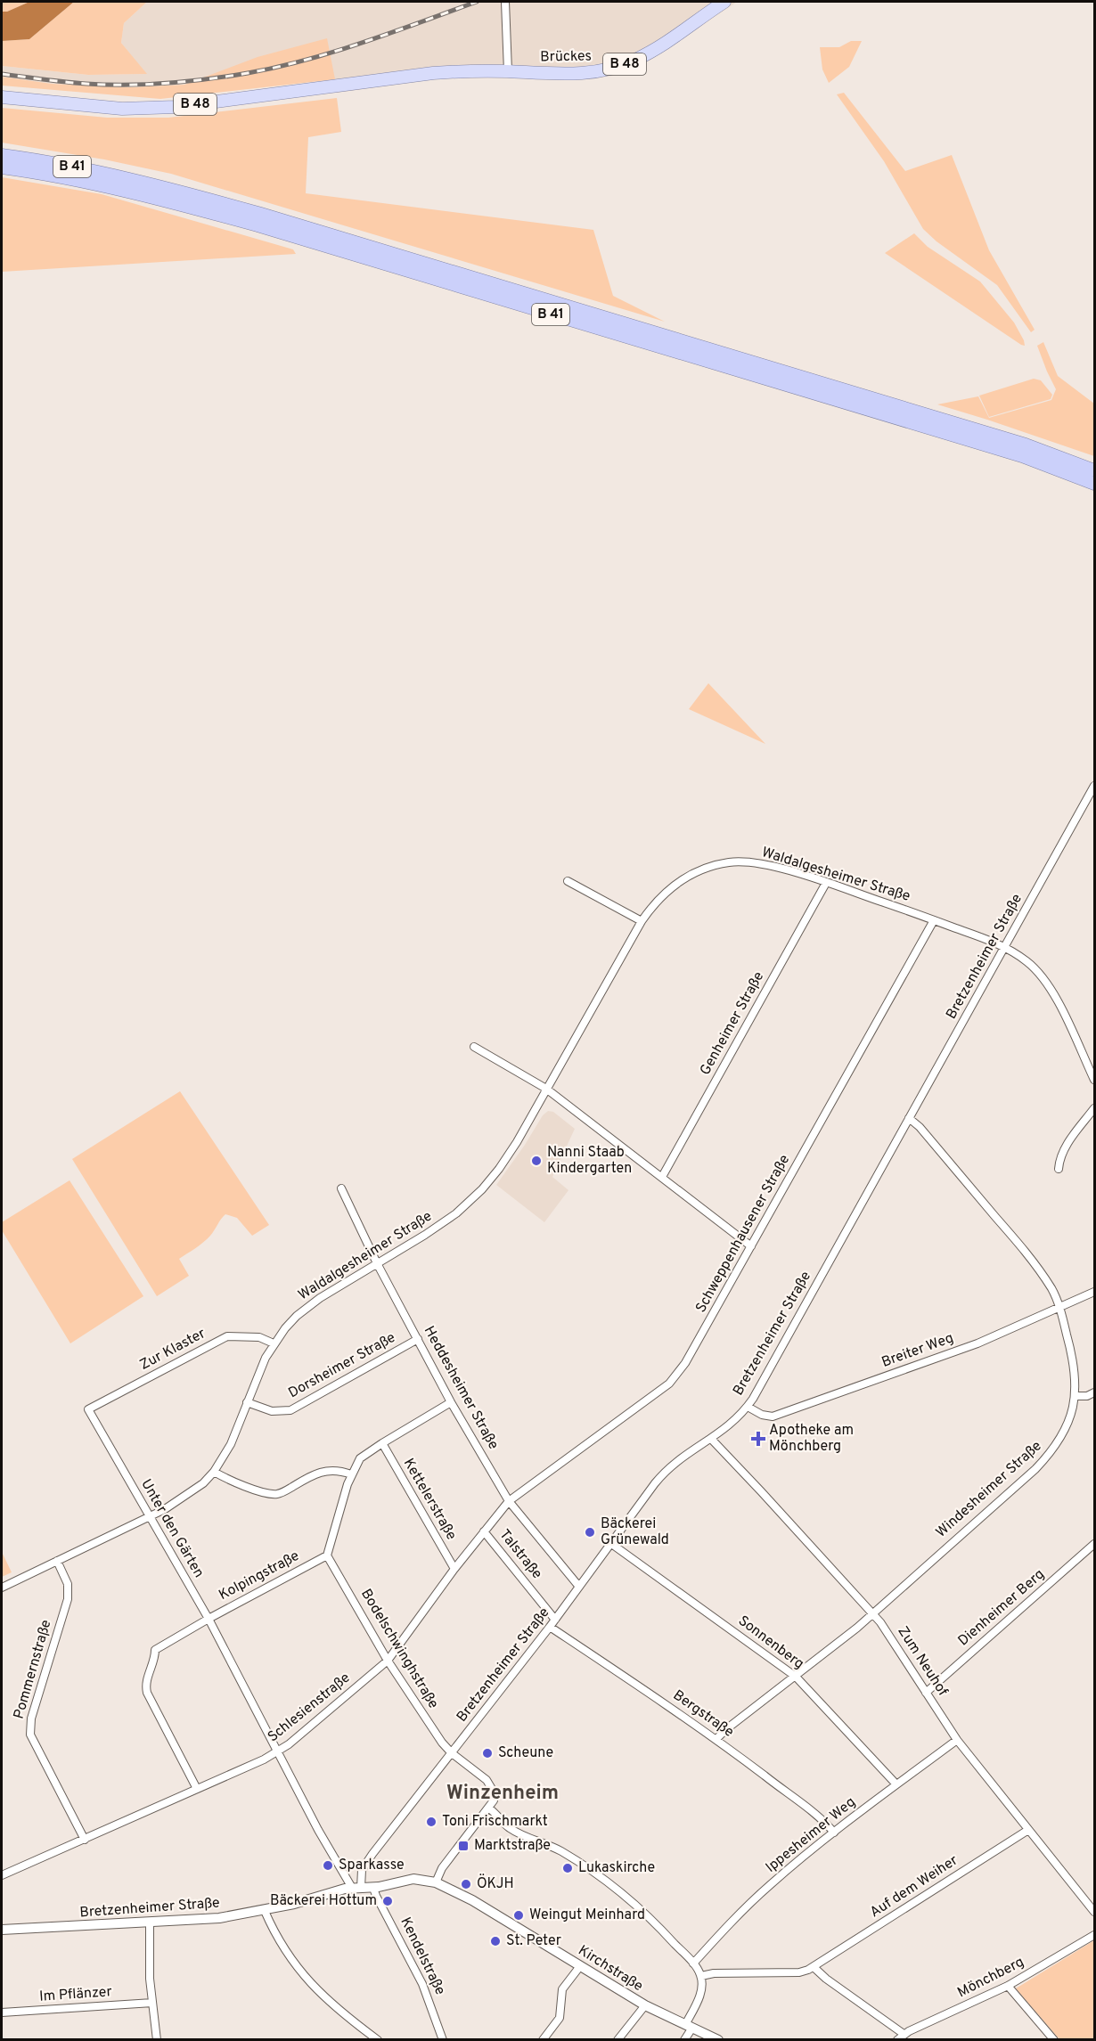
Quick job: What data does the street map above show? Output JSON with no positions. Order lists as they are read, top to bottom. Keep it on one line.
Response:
{"streets":{"highway":["B 41"],"main road":["Brückes","B 48"],"street":["Waldalgesheimer Straße","Bretzenheimer Straße","Genheimer Straße","Schweppenhausener Straße","Zur Klaster","Breiter Weg","Dorsheimer Straße","Heddesheimer Straße","Windesheimer Straße","Kettelerstraße","Unter den Gärten","Talstraße","Kolpingstraße","Dienheimer Berg","Sonnenberg","Bodelschwinghstraße","Zum Neuhof","Pommernstraße","Schlesienstraße","Bergstraße","Ippesheimer Weg","Auf dem Weiher","Kendelstraße","Kirchstraße","Mönchberg","Im Pflänzer"]},"crossings":[["Waldalgesheimer Straße","Bretzenheimer Straße"],["Waldalgesheimer Straße","Genheimer Straße"],["Waldalgesheimer Straße","Schweppenhausener Straße"],["Waldalgesheimer Straße","Zur Klaster"],["Waldalgesheimer Straße","Dorsheimer Straße"],["Waldalgesheimer Straße","Heddesheimer Straße"],["Waldalgesheimer Straße","Unter den Gärten"],["Waldalgesheimer Straße","Pommernstraße"],["Bretzenheimer Straße","Breiter Weg"],["Bretzenheimer Straße","Heddesheimer Straße"],["Bretzenheimer Straße","Windesheimer Straße"],["Bretzenheimer Straße","Unter den Gärten"],["Bretzenheimer Straße","Talstraße"],["Bretzenheimer Straße","Sonnenberg"],["Bretzenheimer Straße","Bodelschwinghstraße"],["Bretzenheimer Straße","Zum Neuhof"],["Bretzenheimer Straße","Bergstraße"],["Bretzenheimer Straße","Kendelstraße"],["Bretzenheimer Straße","Kirchstraße"],["Schweppenhausener Straße","Heddesheimer Straße"],["Schweppenhausener Straße","Schlesienstraße"],["Zur Klaster","Unter den Gärten"],["Breiter Weg","Windesheimer Straße"],["Dorsheimer Straße","Heddesheimer Straße"],["Heddesheimer Straße","Schlesienstraße"],["Windesheimer Straße","Sonnenberg"],["Windesheimer Straße","Zum Neuhof"],["Windesheimer Straße","Bergstraße"],["Kettelerstraße","Schlesienstraße"],["Unter den Gärten","Kolpingstraße"],["Unter den Gärten","Schlesienstraße"],["Talstraße","Schlesienstraße"],["Kolpingstraße","Bodelschwinghstraße"],["Kolpingstraße","Schlesienstraße"],["Dienheimer Berg","Zum Neuhof"],["Sonnenberg","Ippesheimer Weg"],["Bodelschwinghstraße","Schlesienstraße"],["Zum Neuhof","Ippesheimer Weg"],["Zum Neuhof","Auf dem Weiher"],["Pommernstraße","Schlesienstraße"],["Bergstraße","Ippesheimer Weg"],["Kendelstraße","Kirchstraße"]],"districts":["Winzenheim"],"places":{"other":["Nanni Staab Kindergarten","Bäckerei Grünewald","Scheune","Toni Frischmarkt","Sparkasse","Lukaskirche","ÖKJH","Bäckerei Hottum","Weingut Meinhard","St. Peter"],"health":["Apotheke am Mönchberg"],"transit":["Marktstraße"]}}
